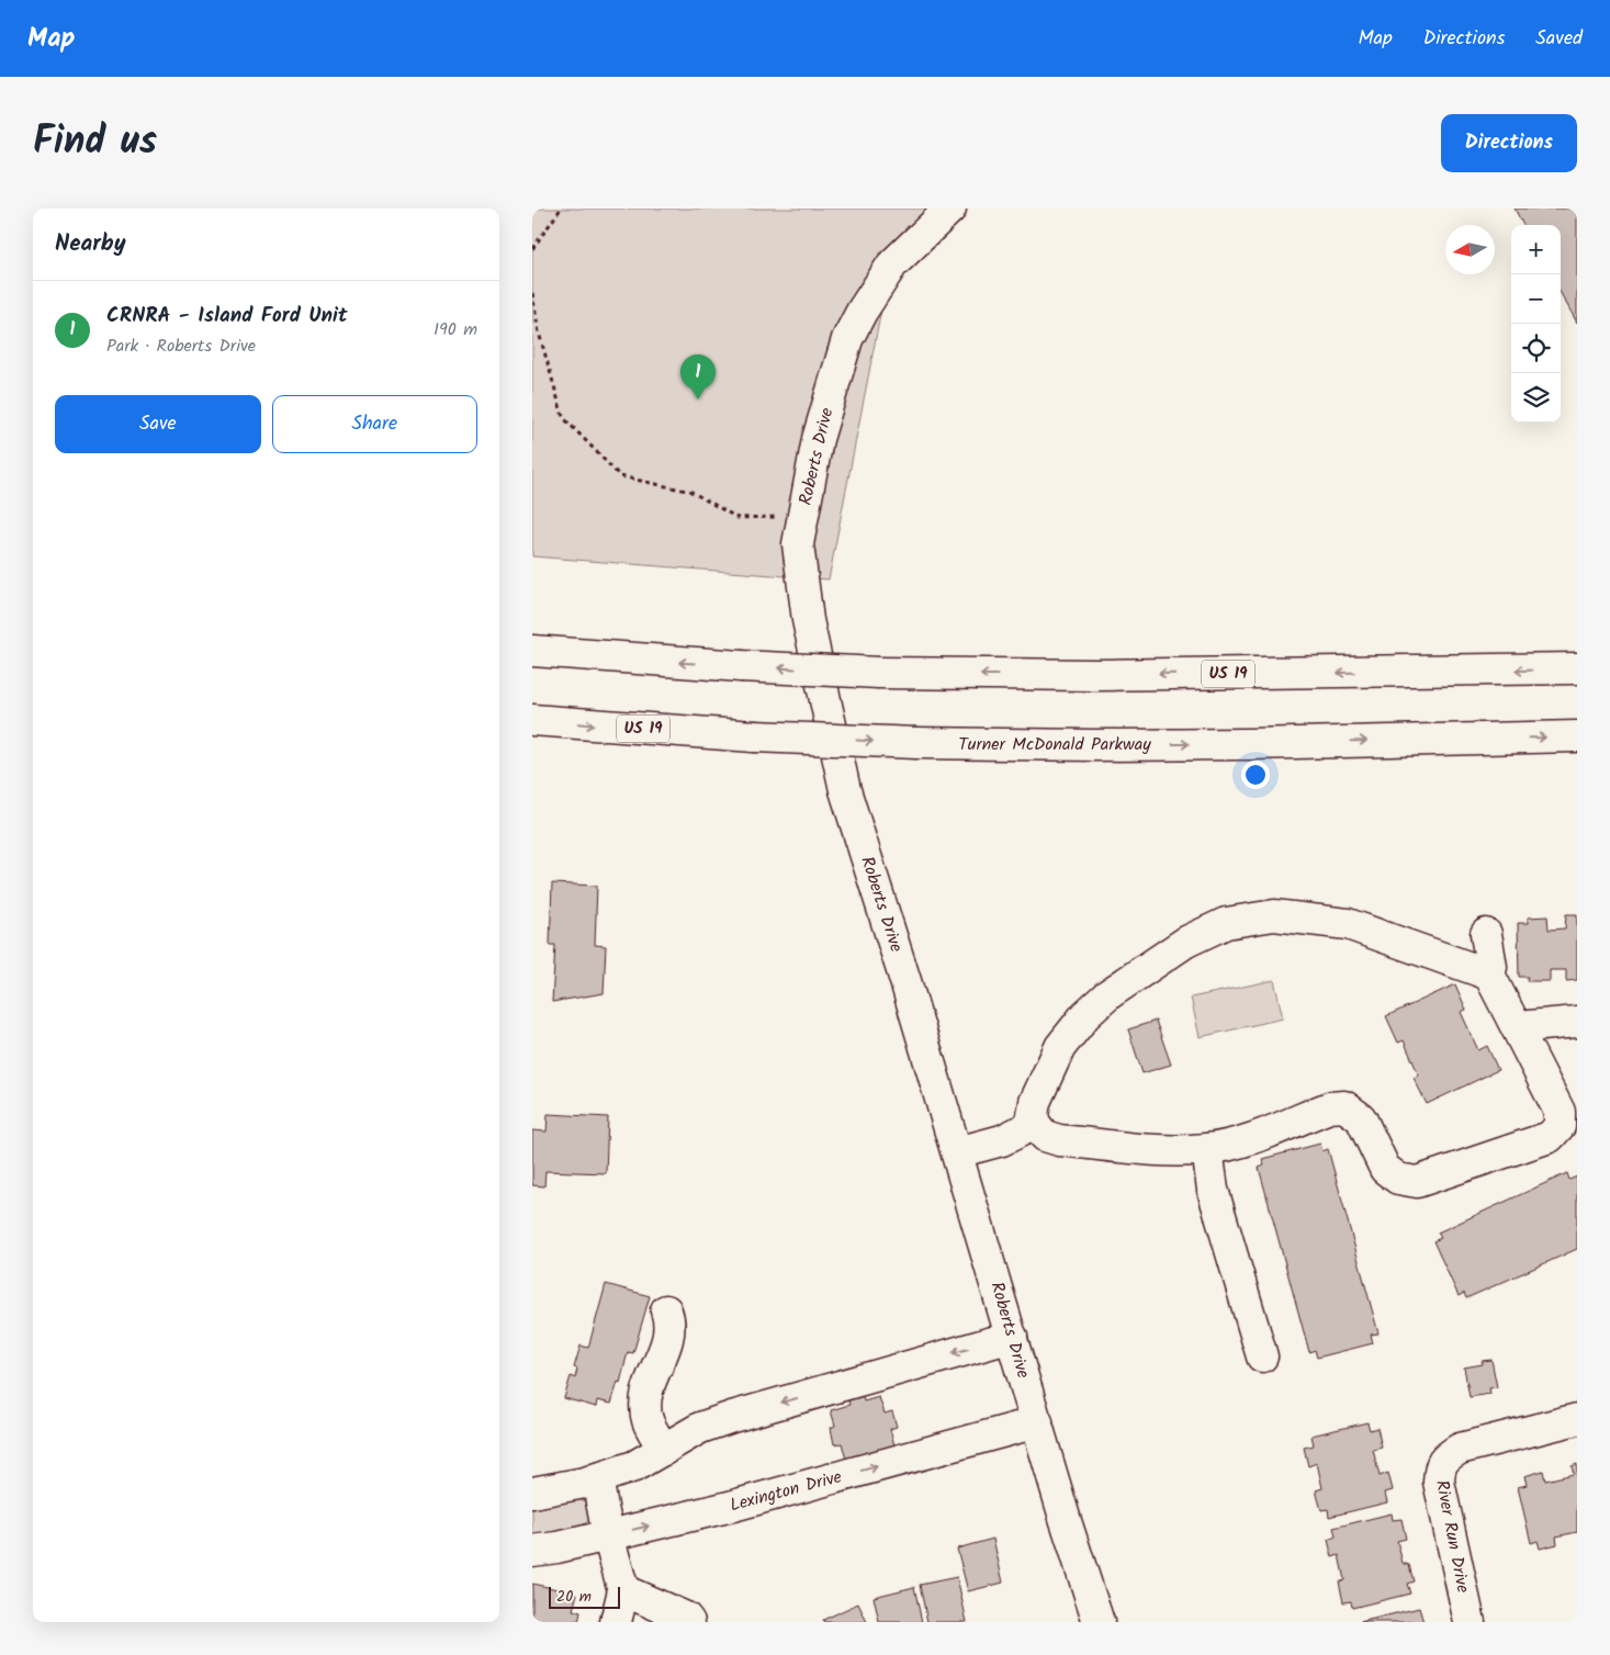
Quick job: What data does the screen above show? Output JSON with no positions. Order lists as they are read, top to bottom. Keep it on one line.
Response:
{"streets":{"main road":["Roberts Drive","US 19","Turner McDonald Parkway","Lexington Drive","River Run Drive"]},"crossings":[["Roberts Drive","Lexington Drive"]],"scale_bar":"20 m","north":"left","page":{"header":"Map","nav":["Map","Directions","Saved"],"title":"Find us","buttons":["Directions",["Save","Share"]],"heading":"Nearby","map_buttons":["+","−"],"list":[{"mark":"1","name":"CRNRA - Island Ford Unit","note":"Park · Roberts Drive","value":"190 m"}],"pins":"1","scale":"20 m"}}
